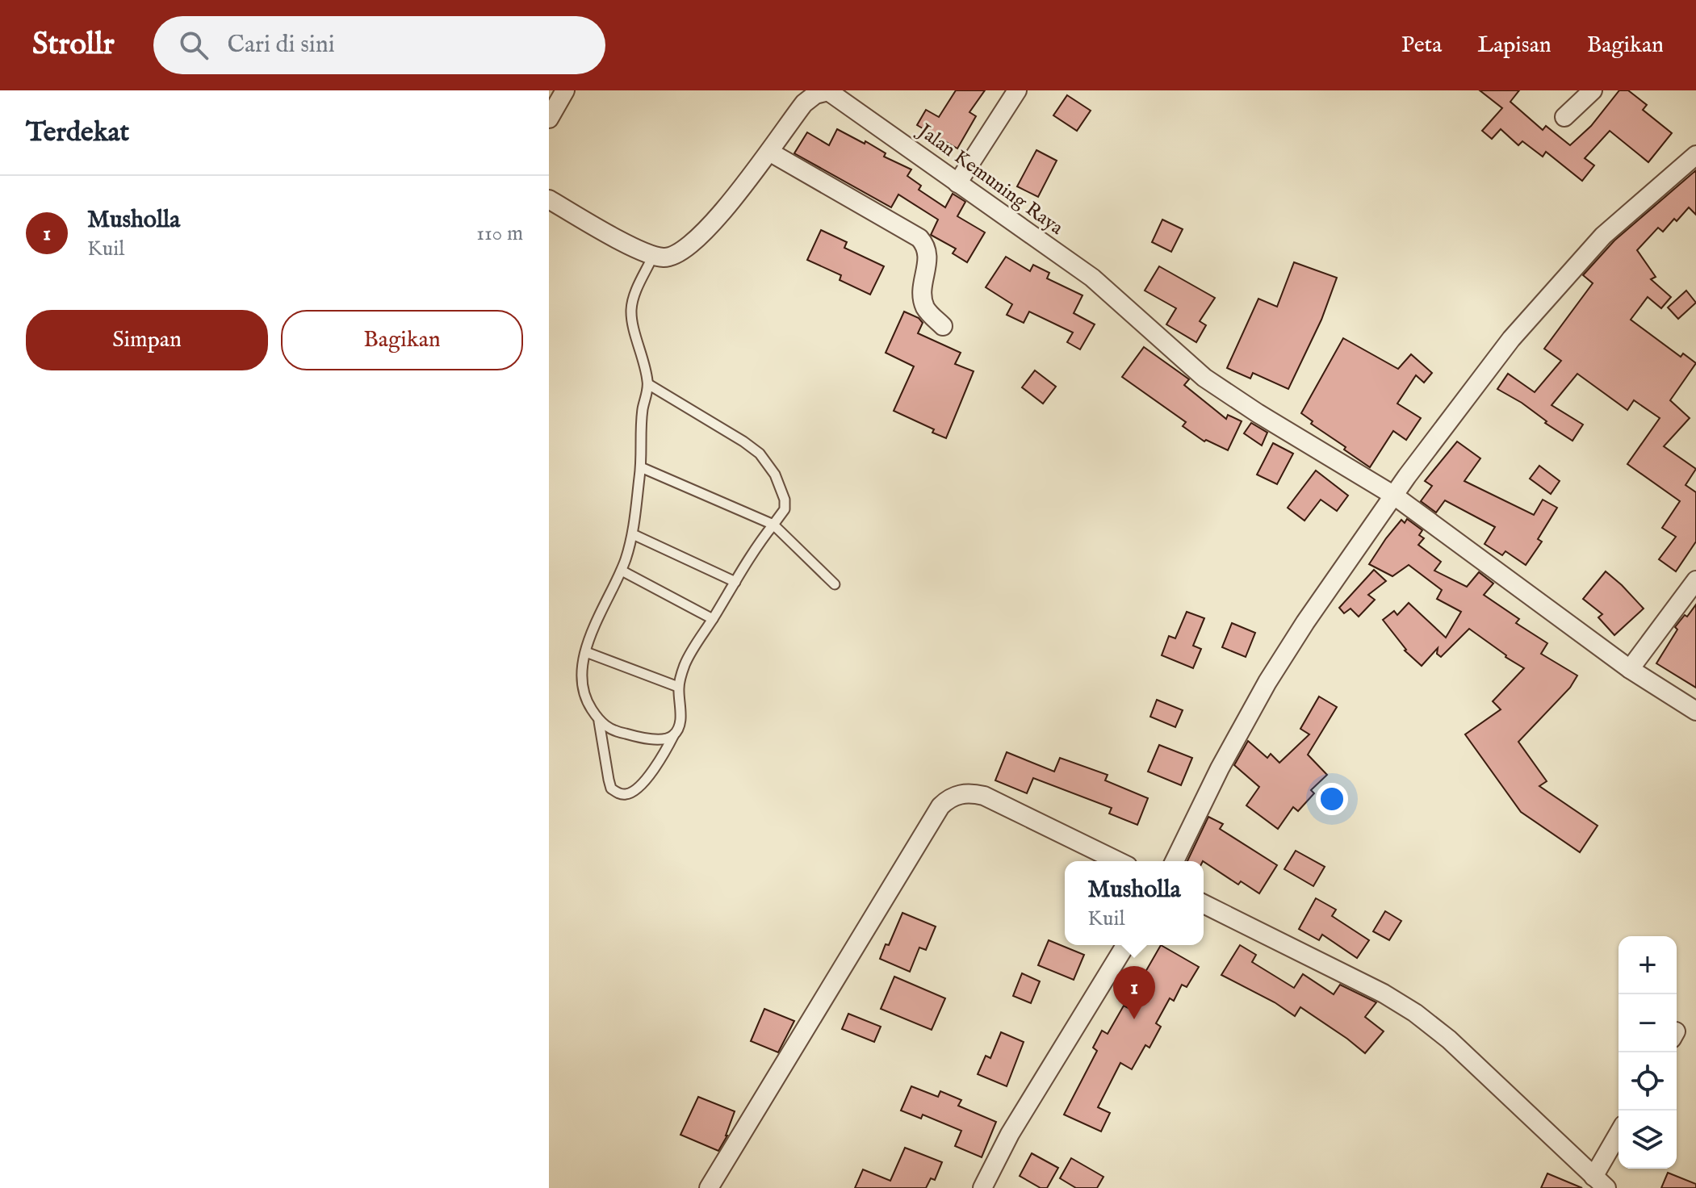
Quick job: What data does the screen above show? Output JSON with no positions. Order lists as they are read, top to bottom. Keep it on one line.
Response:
{"streets":{"street":["Jalan Kemuning Raya"]},"page":{"header":"Strollr","search":"Cari di sini","nav":["Peta","Lapisan","Bagikan"],"heading":"Terdekat","list":[{"mark":"1","name":"Musholla","note":"Kuil","value":"110 m"}],"buttons":["Simpan","Bagikan"],"popup":["Musholla","Kuil"],"map_buttons":["+","−"],"pins":"1"}}
